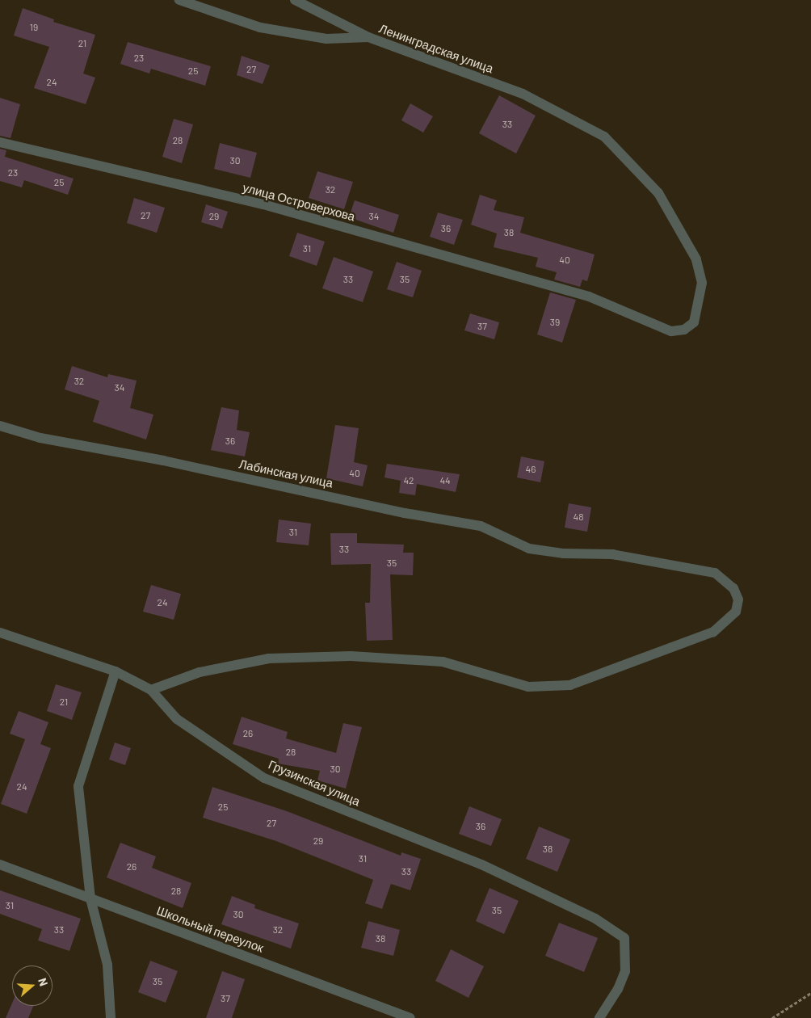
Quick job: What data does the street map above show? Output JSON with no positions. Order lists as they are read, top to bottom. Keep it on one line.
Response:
{"streets":{"street":["Ленинградская улица","улица Островерхова","Лабинская улица","Грузинская улица","Школьный переулок"]},"crossings":[["Ленинградская улица","улица Островерхова"],["Лабинская улица","Грузинская улица"]],"house_numbers":["19","21","23","27","25","24","33","28","30","23","25","32","27","29","34","36","38","31","40","33","35","39","37","32","34","36","46","40","42","44","48","31","33","35","24","21","26","28","30","24","25","27","36","29","38","31","26","33","28","31","35","30","33","32","38","35","37"],"north":"right"}
